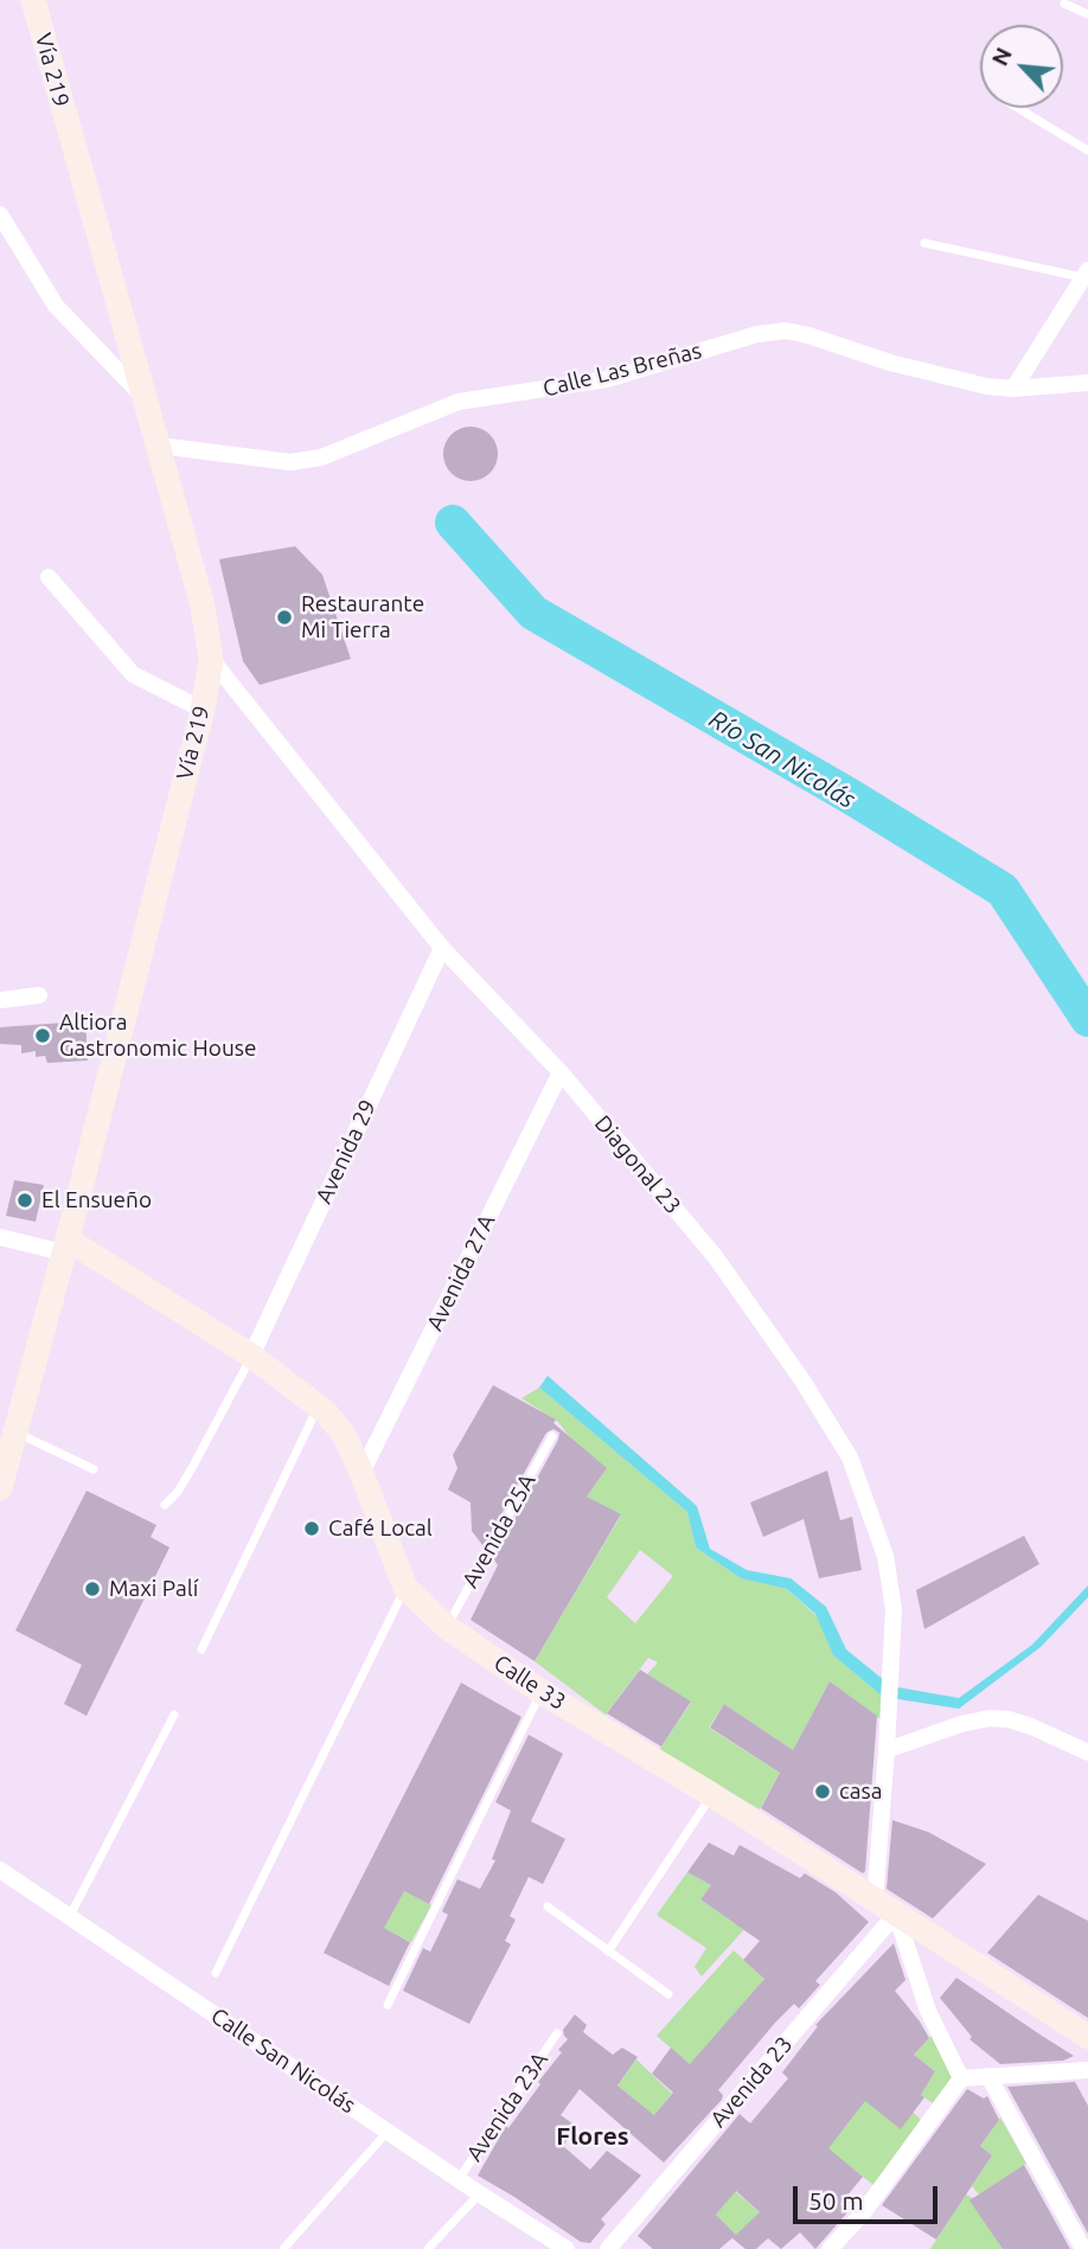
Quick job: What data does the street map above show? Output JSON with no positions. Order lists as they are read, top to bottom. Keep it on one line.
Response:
{"streets":{"main road":["Vía 219","Calle 33"],"street":["Calle Las Breñas","Avenida 29","Diagonal 23","Avenida 27A","Calle San Nicolás","Avenida 23"],"lane":["Avenida 25A","Avenida 23A"]},"crossings":[["Vía 219","Calle Las Breñas"],["Vía 219","Diagonal 23"],["Vía 219","Calle 33"],["Avenida 29","Diagonal 23"],["Avenida 29","Calle 33"],["Diagonal 23","Avenida 27A"],["Diagonal 23","Calle 33"],["Diagonal 23","Avenida 23"],["Avenida 27A","Calle 33"],["Avenida 25A","Calle 33"],["Calle 33","Avenida 23"],["Calle San Nicolás","Avenida 23A"]],"districts":["Flores"],"water":["Río San Nicolás"],"places":["Restaurante Mi Tierra","Altiora Gastronomic House","El Ensueño","Café Local","Maxi Palí","casa"],"scale_bar":"50 m","north":"top left"}
